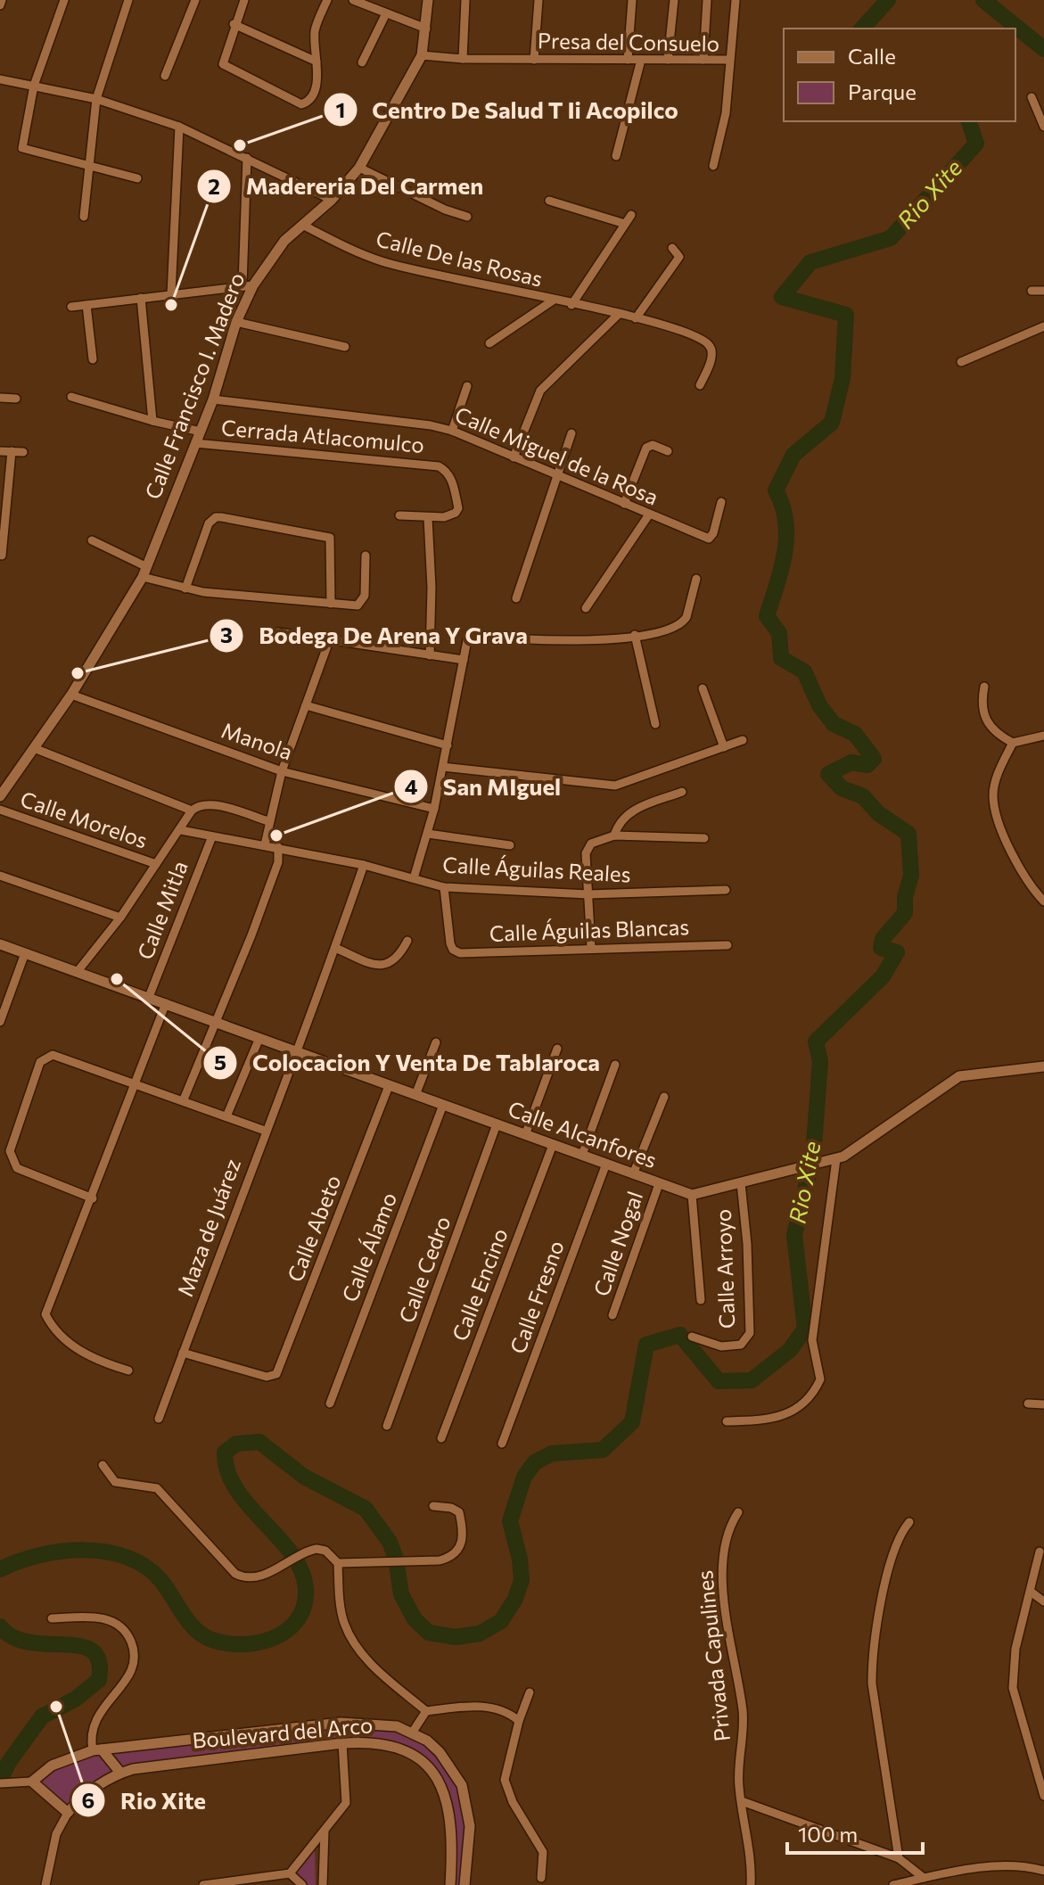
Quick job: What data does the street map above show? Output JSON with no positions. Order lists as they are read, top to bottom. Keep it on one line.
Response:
{"streets":{"street":["Presa del Consuelo","Calle De las Rosas","Calle Francisco I. Madero","Cerrada Atlacomulco","Calle Miguel de la Rosa","Manola","Calle Morelos","Calle Águilas Reales","Calle Mitla","Calle Águilas Blancas","Calle Alcanfores","Maza de Juárez","Calle Abeto","Calle Nogal","Calle Álamo","Calle Arroyo","Calle Cedro","Calle Encino","Calle Fresno","Privada Capulines","Boulevard del Arco"]},"crossings":[["Presa del Consuelo","Calle Francisco I. Madero"],["Calle De las Rosas","Calle Francisco I. Madero"],["Calle Francisco I. Madero","Cerrada Atlacomulco"],["Calle Francisco I. Madero","Calle Miguel de la Rosa"],["Calle Francisco I. Madero","Manola"],["Calle Águilas Reales","Calle Mitla"],["Calle Águilas Reales","Calle Águilas Blancas"],["Calle Águilas Reales","Maza de Juárez"],["Calle Mitla","Calle Alcanfores"],["Calle Alcanfores","Maza de Juárez"],["Calle Alcanfores","Calle Abeto"],["Calle Alcanfores","Calle Nogal"],["Calle Alcanfores","Calle Álamo"],["Calle Alcanfores","Calle Cedro"],["Calle Alcanfores","Calle Encino"],["Calle Alcanfores","Calle Fresno"],["Maza de Juárez","Calle Abeto"]],"water":["Rio Xite"],"places":["Centro De Salud T Ii Acopilco","Madereria Del Carmen","Bodega De Arena Y Grava","San MIguel","Colocacion Y Venta De Tablaroca","Rio Xite"],"legend":["Calle","Parque"],"scale_bar":"100 m"}
